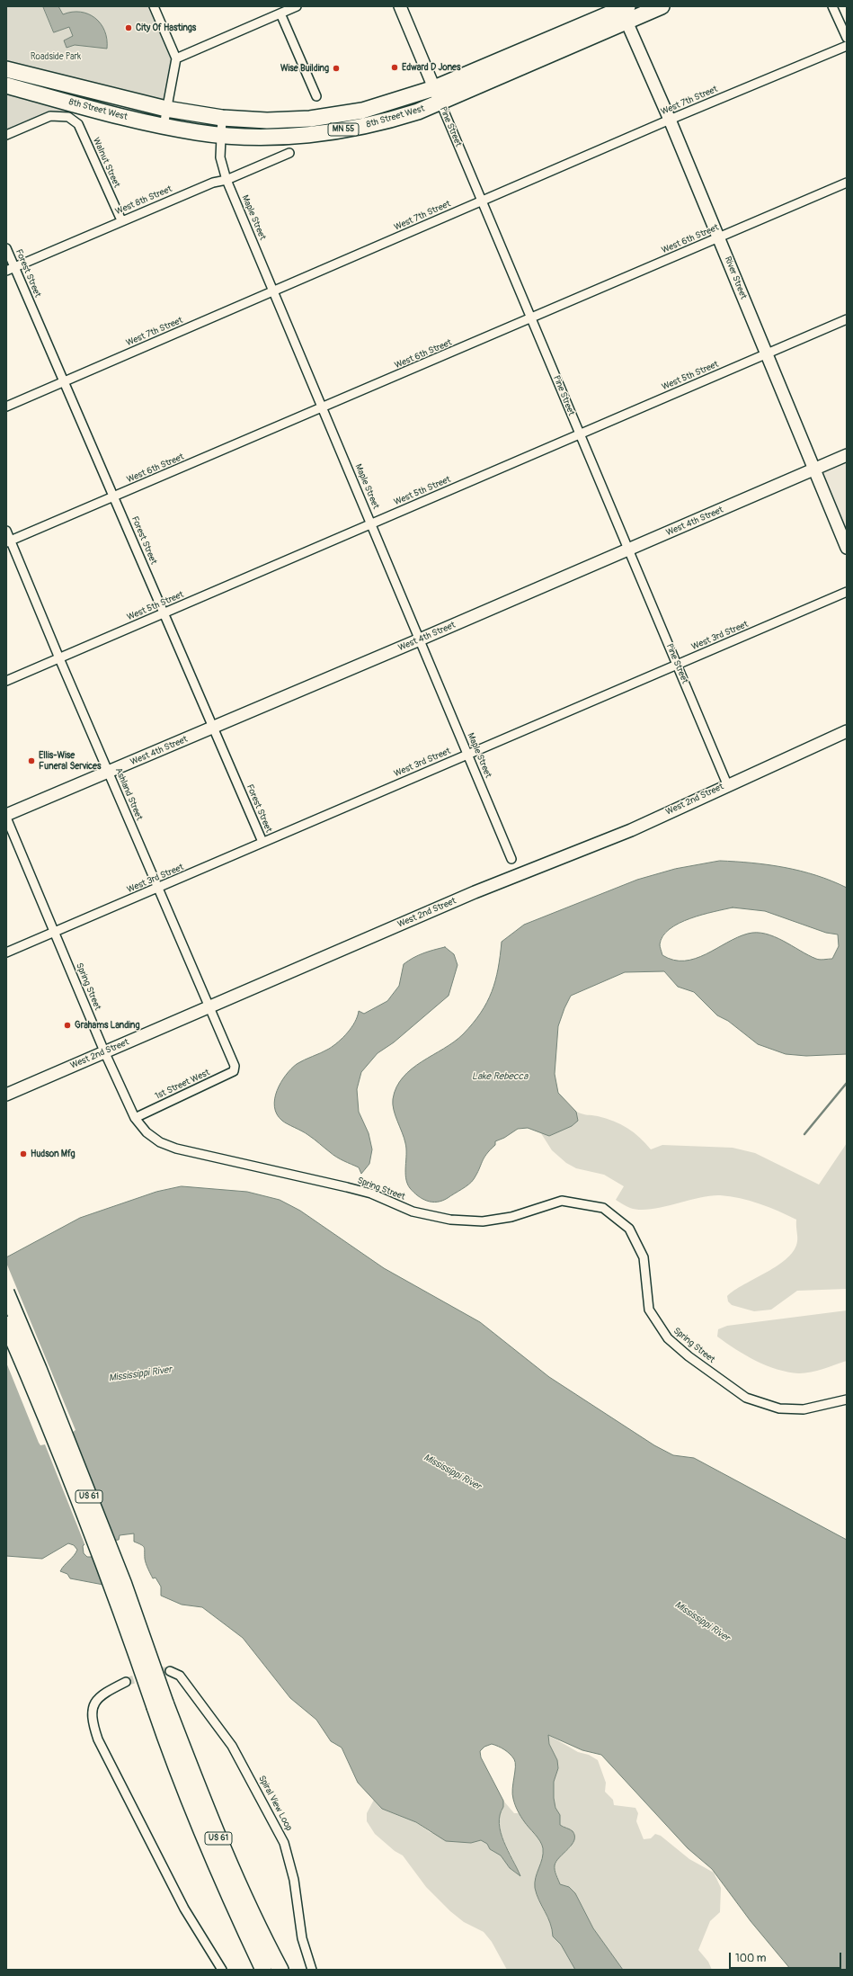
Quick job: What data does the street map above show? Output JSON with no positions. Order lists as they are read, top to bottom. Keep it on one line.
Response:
{"streets":{"highway":["8th Street West","MN 55","US 61"],"street":["West 7th Street","Pine Street","Walnut Street","West 8th Street","Maple Street","West 6th Street","Forest Street","River Street","West 5th Street","West 4th Street","West 3rd Street","Ashland Street","West 2nd Street","Spring Street","1st Street West","Spiral View Loop"]},"crossings":[["West 7th Street","Pine Street"],["West 7th Street","Maple Street"],["West 7th Street","Forest Street"],["West 7th Street","River Street"],["8th Street West","Pine Street"],["8th Street West","Maple Street"],["8th Street West","River Street"],["Pine Street","West 6th Street"],["Pine Street","West 5th Street"],["Pine Street","West 4th Street"],["Pine Street","West 3rd Street"],["Pine Street","West 2nd Street"],["Walnut Street","West 8th Street"],["West 8th Street","Maple Street"],["West 8th Street","Forest Street"],["Maple Street","West 6th Street"],["Maple Street","West 5th Street"],["Maple Street","West 4th Street"],["Maple Street","West 3rd Street"],["West 6th Street","Forest Street"],["West 6th Street","River Street"],["West 6th Street","Ashland Street"],["Forest Street","West 5th Street"],["Forest Street","West 4th Street"],["Forest Street","West 3rd Street"],["River Street","West 5th Street"],["River Street","West 4th Street"],["West 5th Street","Ashland Street"],["West 4th Street","Ashland Street"],["West 4th Street","Spring Street"],["West 3rd Street","Ashland Street"],["West 3rd Street","Spring Street"],["Ashland Street","West 2nd Street"],["Ashland Street","1st Street West"],["West 2nd Street","Spring Street"],["Spring Street","1st Street West"]],"water":["Lake Rebecca","Mississippi River"],"parks":["Roadside Park"],"places":["City Of Hastings","Edward D Jones","Wise Building","Ellis-Wise Funeral Services","Grahams Landing","Hudson Mfg"],"scale_bar":"100 m"}
